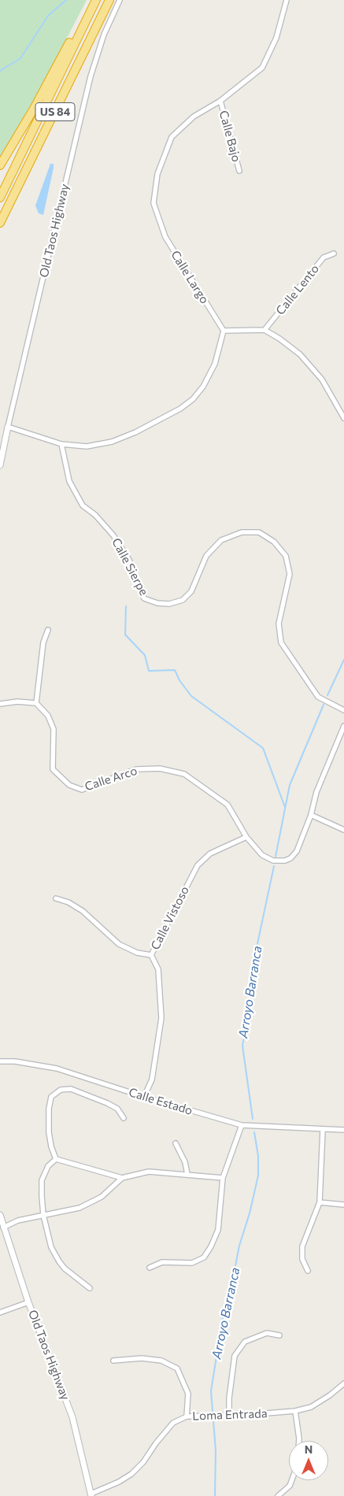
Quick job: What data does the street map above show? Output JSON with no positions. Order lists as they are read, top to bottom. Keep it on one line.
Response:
{"streets":{"highway":["US 84"],"street":["Calle Bajo","Old Taos Highway","Calle Largo","Calle Lento","Calle Sierpe","Calle Arco","Calle Vistoso","Calle Estado","Loma Entrada"]},"crossings":[["Calle Bajo","Calle Largo"],["Old Taos Highway","Loma Entrada"],["Calle Arco","Calle Vistoso"],["Calle Vistoso","Calle Estado"]],"water":["Arroyo Barranca"],"north":"top"}
